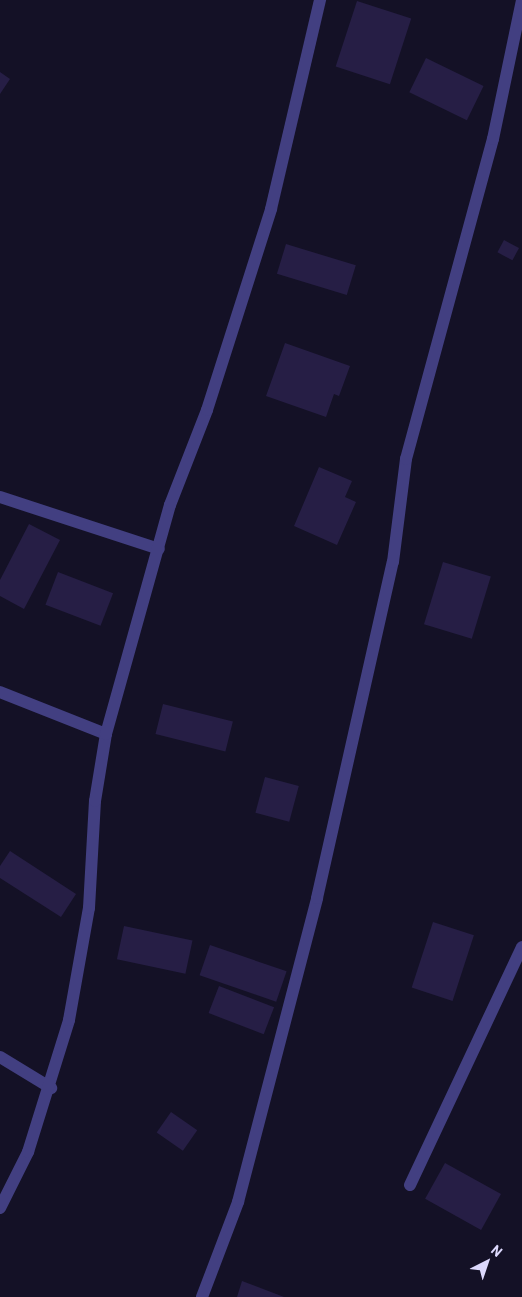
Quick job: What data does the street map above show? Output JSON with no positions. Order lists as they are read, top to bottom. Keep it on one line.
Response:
{"north":"top right"}
